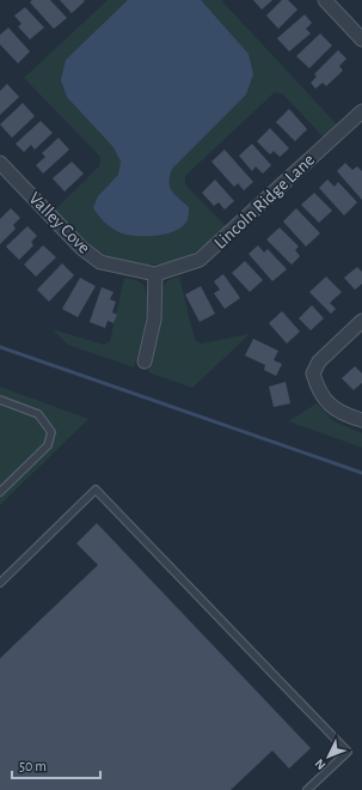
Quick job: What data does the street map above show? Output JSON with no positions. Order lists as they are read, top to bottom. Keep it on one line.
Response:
{"streets":{"street":["Lincoln Ridge Lane","Valley Cove"]},"crossings":[["Lincoln Ridge Lane","Valley Cove"]],"scale_bar":"50 m","north":"bottom left"}
